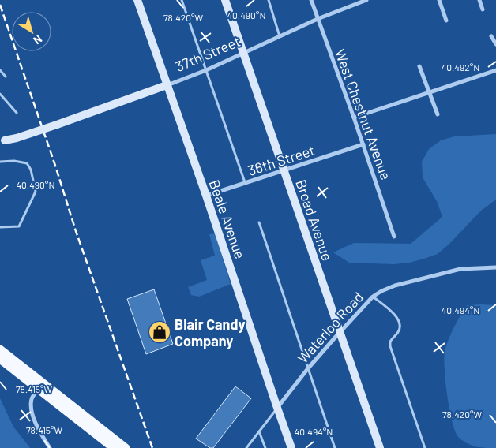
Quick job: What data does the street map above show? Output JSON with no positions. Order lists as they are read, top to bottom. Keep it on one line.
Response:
{"streets":{"street":["37th Street","West Chestnut Avenue","36th Street","Beale Avenue","Broad Avenue","Waterloo Road"]},"crossings":[["37th Street","West Chestnut Avenue"],["37th Street","Beale Avenue"],["37th Street","Broad Avenue"],["West Chestnut Avenue","36th Street"],["36th Street","Beale Avenue"],["36th Street","Broad Avenue"],["Beale Avenue","Waterloo Road"],["Broad Avenue","Waterloo Road"]],"places":{"shop":["Blair Candy Company"]},"north":"bottom right","coordinates":["40.490°N","78.420°W","40.492°N","40.494°N","78.415°W"]}
